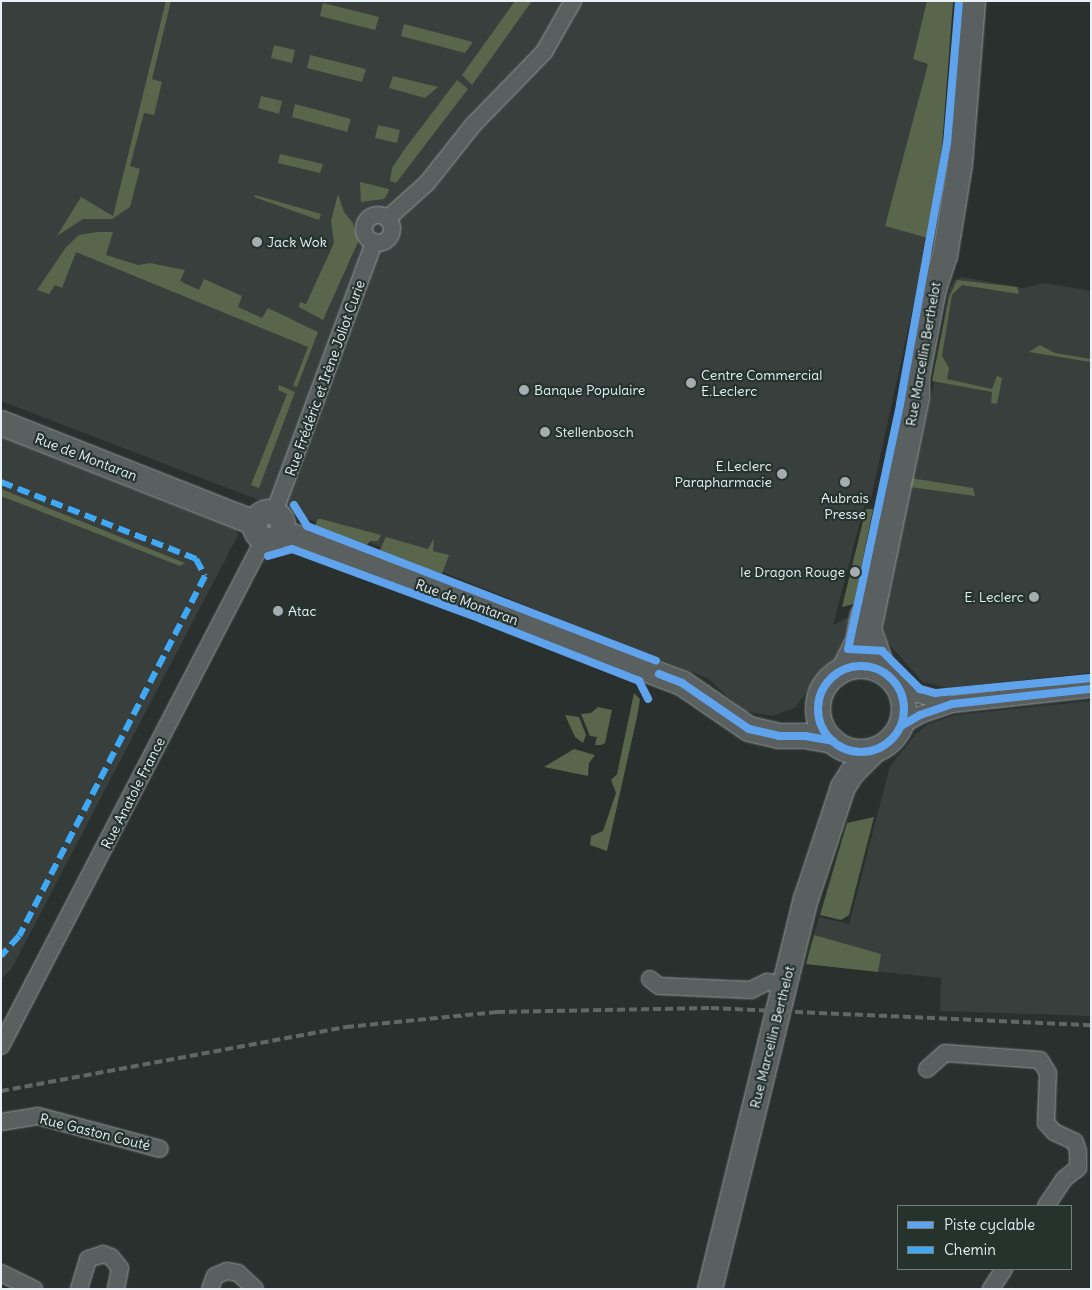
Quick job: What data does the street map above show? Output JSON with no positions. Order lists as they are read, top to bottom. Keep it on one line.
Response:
{"streets":{"main road":["Rue Marcellin Berthelot","Rue de Montaran"],"street":["Rue Frédéric et Irène Joliot Curie","Rue Anatole France","Rue Gaston Couté"]},"crossings":[["Rue Marcellin Berthelot","Rue de Montaran"],["Rue Frédéric et Irène Joliot Curie","Rue de Montaran"],["Rue Frédéric et Irène Joliot Curie","Rue Anatole France"],["Rue de Montaran","Rue Anatole France"]],"places":["Jack Wok","Centre Commercial E.Leclerc","Banque Populaire","Stellenbosch","E.Leclerc Parapharmacie","Aubrais Presse","le Dragon Rouge","E. Leclerc","Atac"],"legend":["Piste cyclable","Chemin"]}
